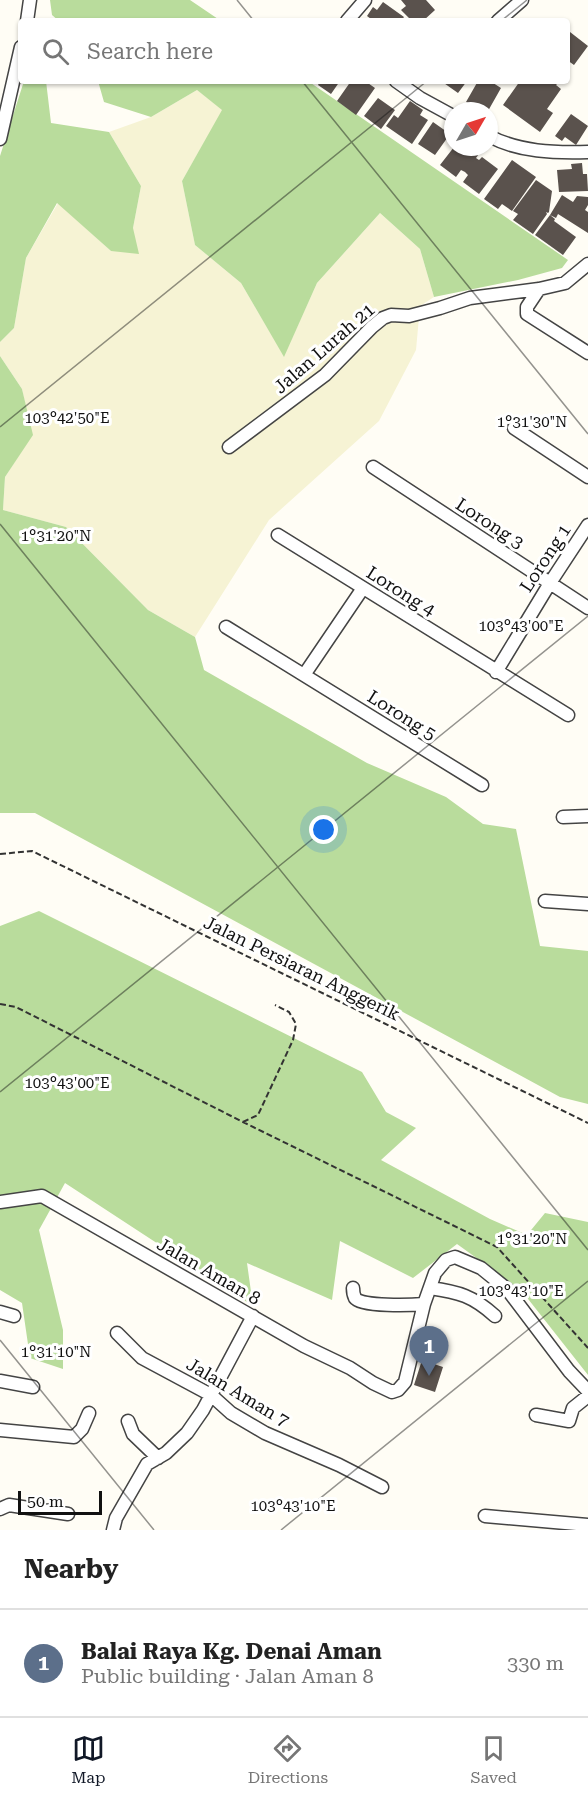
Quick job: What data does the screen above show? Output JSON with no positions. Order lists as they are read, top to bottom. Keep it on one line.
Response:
{"streets":{"street":["Jalan Lurah 21","Lorong 3","Lorong 1","Lorong 4","Lorong 5","Jalan Aman 8","Jalan Aman 7"],"path":["Jalan Persiaran Anggerik"]},"crossings":[["Lorong 3","Lorong 1"],["Lorong 1","Lorong 4"]],"scale_bar":"50 m","north":"top right","page":{"search":"Search here","pins":"1","scale":"50 m","heading":"Nearby","list":[{"mark":"1","name":"Balai Raya Kg. Denai Aman","note":"Public building · Jalan Aman 8","value":"330 m"}],"nav":["Map","Directions","Saved"]},"coordinates":["103°42'50\"E","1°31'30\"N","1°31'20\"N","103°43'00\"E","103°43'10\"E","1°31'10\"N"]}
